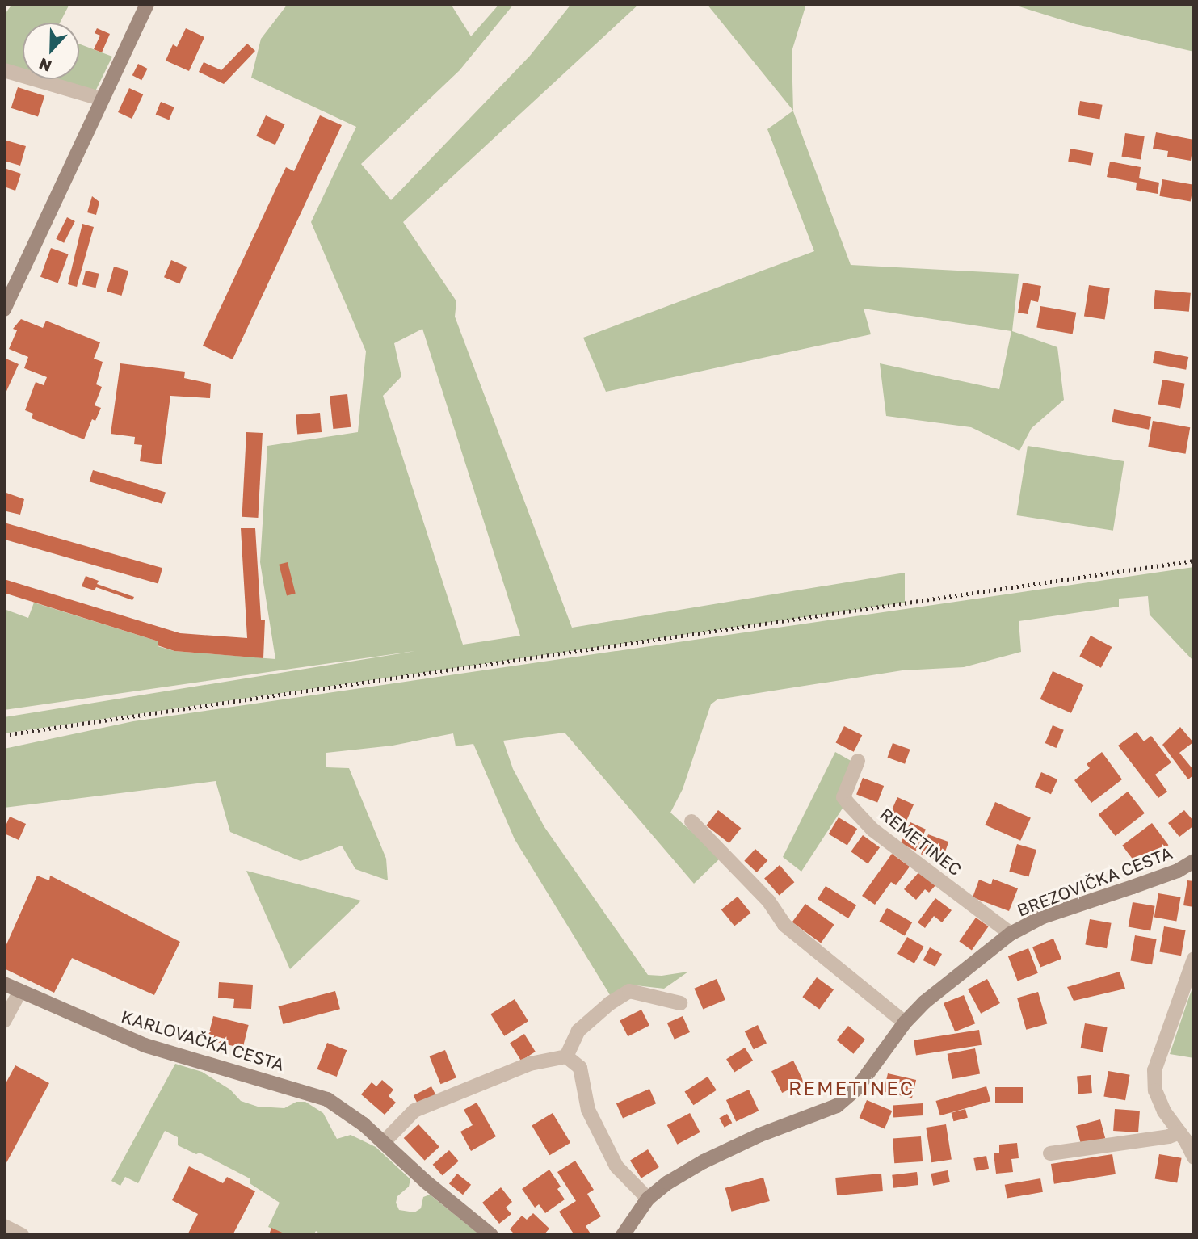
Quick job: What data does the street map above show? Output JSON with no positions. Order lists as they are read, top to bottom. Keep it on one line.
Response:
{"streets":{"main road":["BREZOVIČKA CESTA","KARLOVAČKA CESTA"],"street":["REMETINEC"]},"crossings":[["REMETINEC","BREZOVIČKA CESTA"]],"districts":["REMETINEC"],"north":"bottom"}
